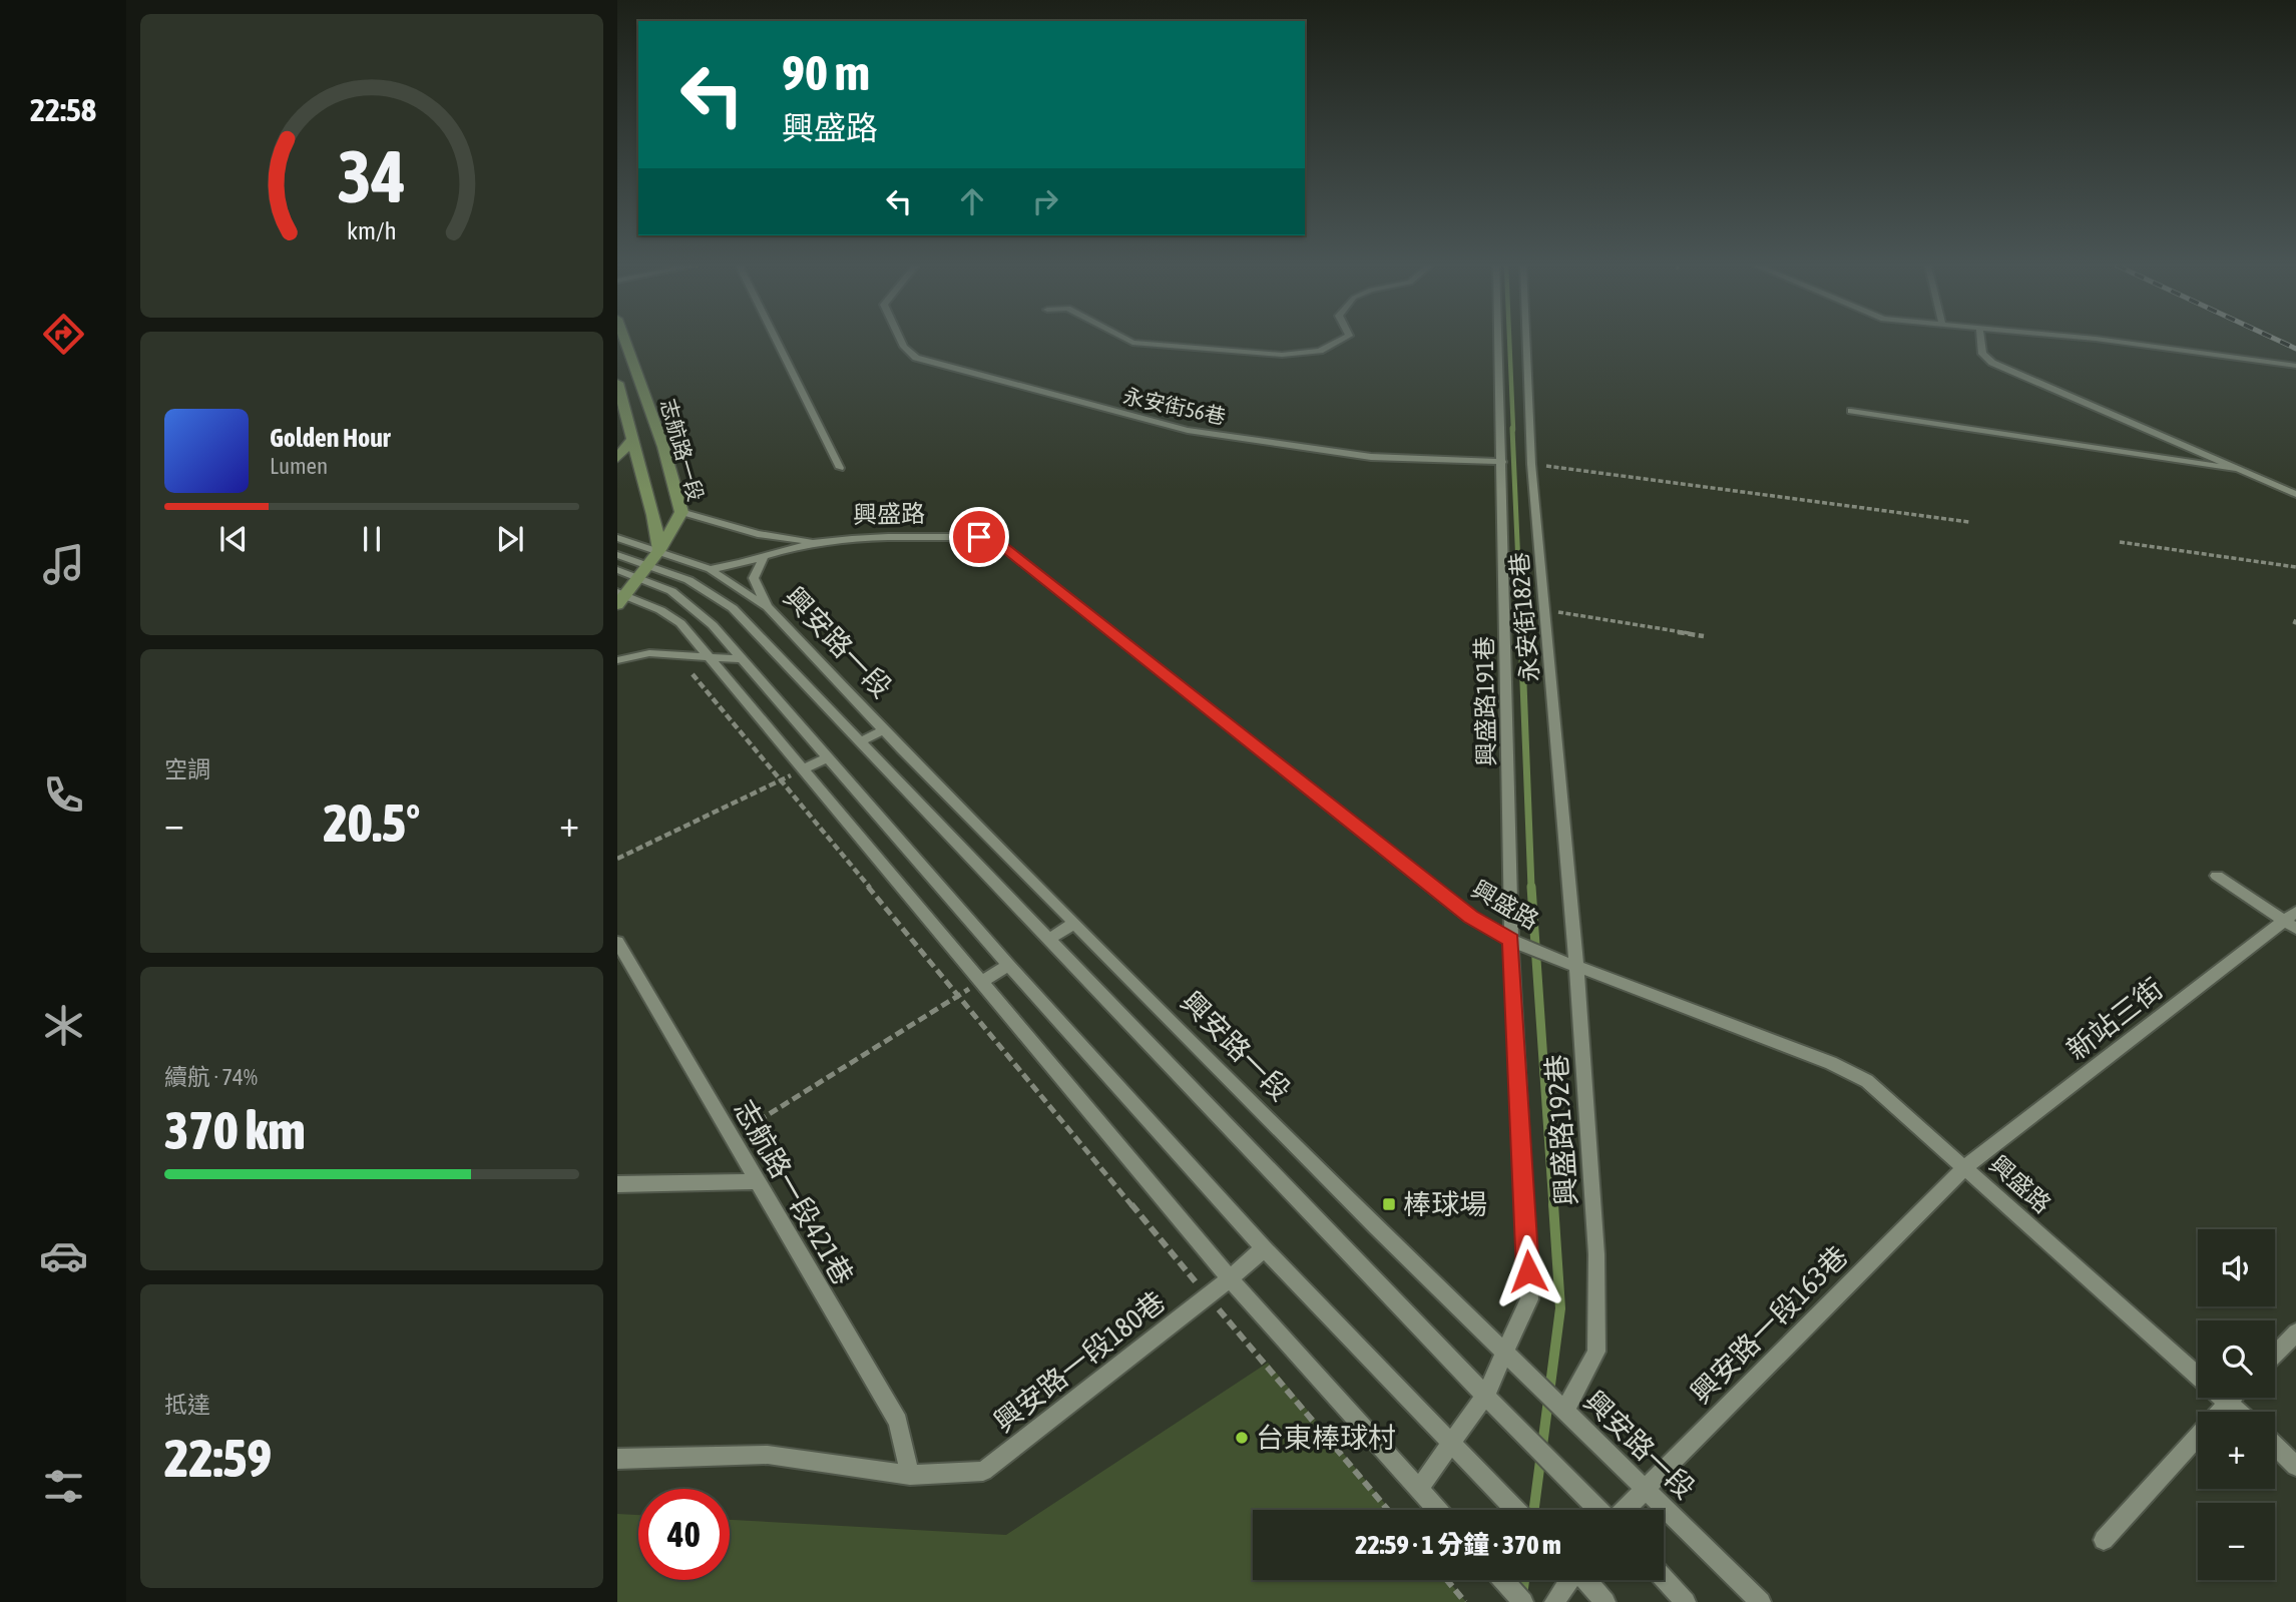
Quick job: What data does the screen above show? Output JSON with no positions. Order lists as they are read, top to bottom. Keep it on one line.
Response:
{"streets":{"main road":["志航路一段"],"street":["永安街56巷","興盛路","永安街182巷","興安路一段","興盛路191巷","新站三街","興盛路192巷","志航路一段421巷","興安路一段163巷","興安路一段180巷"]},"crossings":[["永安街56巷","興盛路191巷"],["志航路一段","興安路一段"],["興盛路","永安街182巷"],["興盛路","興安路一段"],["興盛路","興盛路191巷"],["興盛路","新站三街"],["興盛路","興盛路192巷"],["興盛路","興安路一段163巷"],["永安街182巷","興盛路192巷"],["興安路一段","興盛路191巷"],["興安路一段","興盛路192巷"],["興安路一段","興安路一段163巷"],["新站三街","興安路一段163巷"],["志航路一段421巷","興安路一段180巷"]],"places":{"transit":["棒球場"],"other":["台東棒球村"]},"page":{"tabs":"22:58","turn":["90 m","興盛路"],"song":["Golden Hour","Lumen"],"tile":["空調",["續航 · 74%","370 km"],["抵達","22:59"]],"heat":["−","20.5°","+"],"map_buttons":["+","−"],"limit":"40","trip":"22:59 · 1 分鐘 · 370 m","gauge":["34","km/h"]}}
